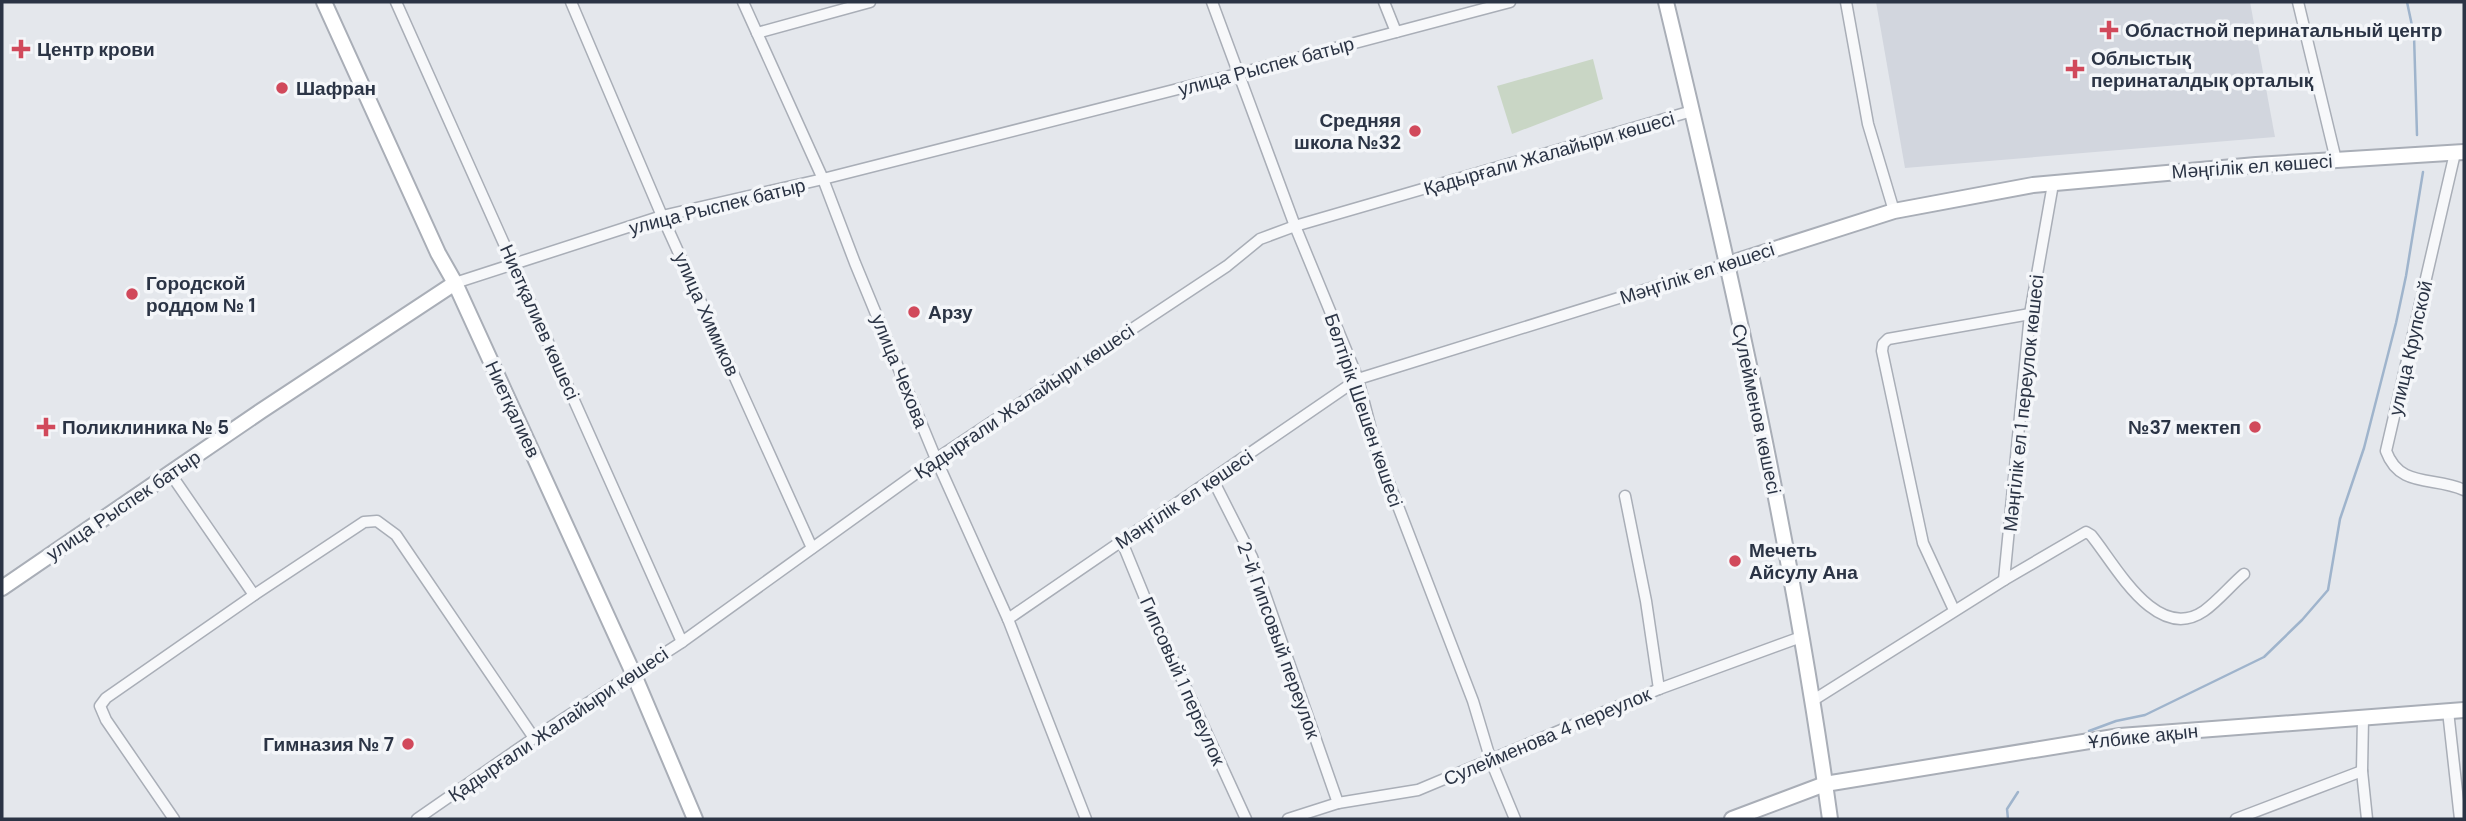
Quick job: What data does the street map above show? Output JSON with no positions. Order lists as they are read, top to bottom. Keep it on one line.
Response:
{"streets":{"street":["улица Рыспек батыр","Қадырғали Жалайыри көшесі","Мәңгілік ел көшесі","улица Химиков","Ниетқалиев көшесі","улица Крупской","улица Чехова","Мәңгілік ел 1 переулок көшесі","Ниетқалиев","Сүлейменов көшесі","Бөлтірік Шешен көшесі","2-й Гипсовый переулок","Гипсовый 1 переулок","Сулейменова 4 переулок","Ұлбике ақын"]},"crossings":[["улица Рыспек батыр","улица Химиков"],["улица Рыспек батыр","Ниетқалиев көшесі"],["улица Рыспек батыр","улица Чехова"],["улица Рыспек батыр","Ниетқалиев"],["улица Рыспек батыр","Бөлтірік Шешен көшесі"],["Қадырғали Жалайыри көшесі","улица Химиков"],["Қадырғали Жалайыри көшесі","Ниетқалиев көшесі"],["Қадырғали Жалайыри көшесі","улица Чехова"],["Қадырғали Жалайыри көшесі","Ниетқалиев"],["Қадырғали Жалайыри көшесі","Сүлейменов көшесі"],["Қадырғали Жалайыри көшесі","Бөлтірік Шешен көшесі"],["Мәңгілік ел көшесі","улица Крупской"],["Мәңгілік ел көшесі","улица Чехова"],["Мәңгілік ел көшесі","Мәңгілік ел 1 переулок көшесі"],["Мәңгілік ел көшесі","Сүлейменов көшесі"],["Мәңгілік ел көшесі","Бөлтірік Шешен көшесі"],["Мәңгілік ел көшесі","2-й Гипсовый переулок"],["Мәңгілік ел көшесі","Гипсовый 1 переулок"],["Сүлейменов көшесі","Сулейменова 4 переулок"],["Сүлейменов көшесі","Ұлбике ақын"],["Бөлтірік Шешен көшесі","Сулейменова 4 переулок"],["2-й Гипсовый переулок","Сулейменова 4 переулок"]],"places":{"health":["Областной перинатальный центр","Центр крови","Облыстық перинаталдық орталық","Поликлиника № 5"],"other":["Шафран","Средняя школа №32","Городской роддом № 1","Арзу","№37 мектеп","Мечеть Айсулу Ана","Гимназия № 7"]}}
